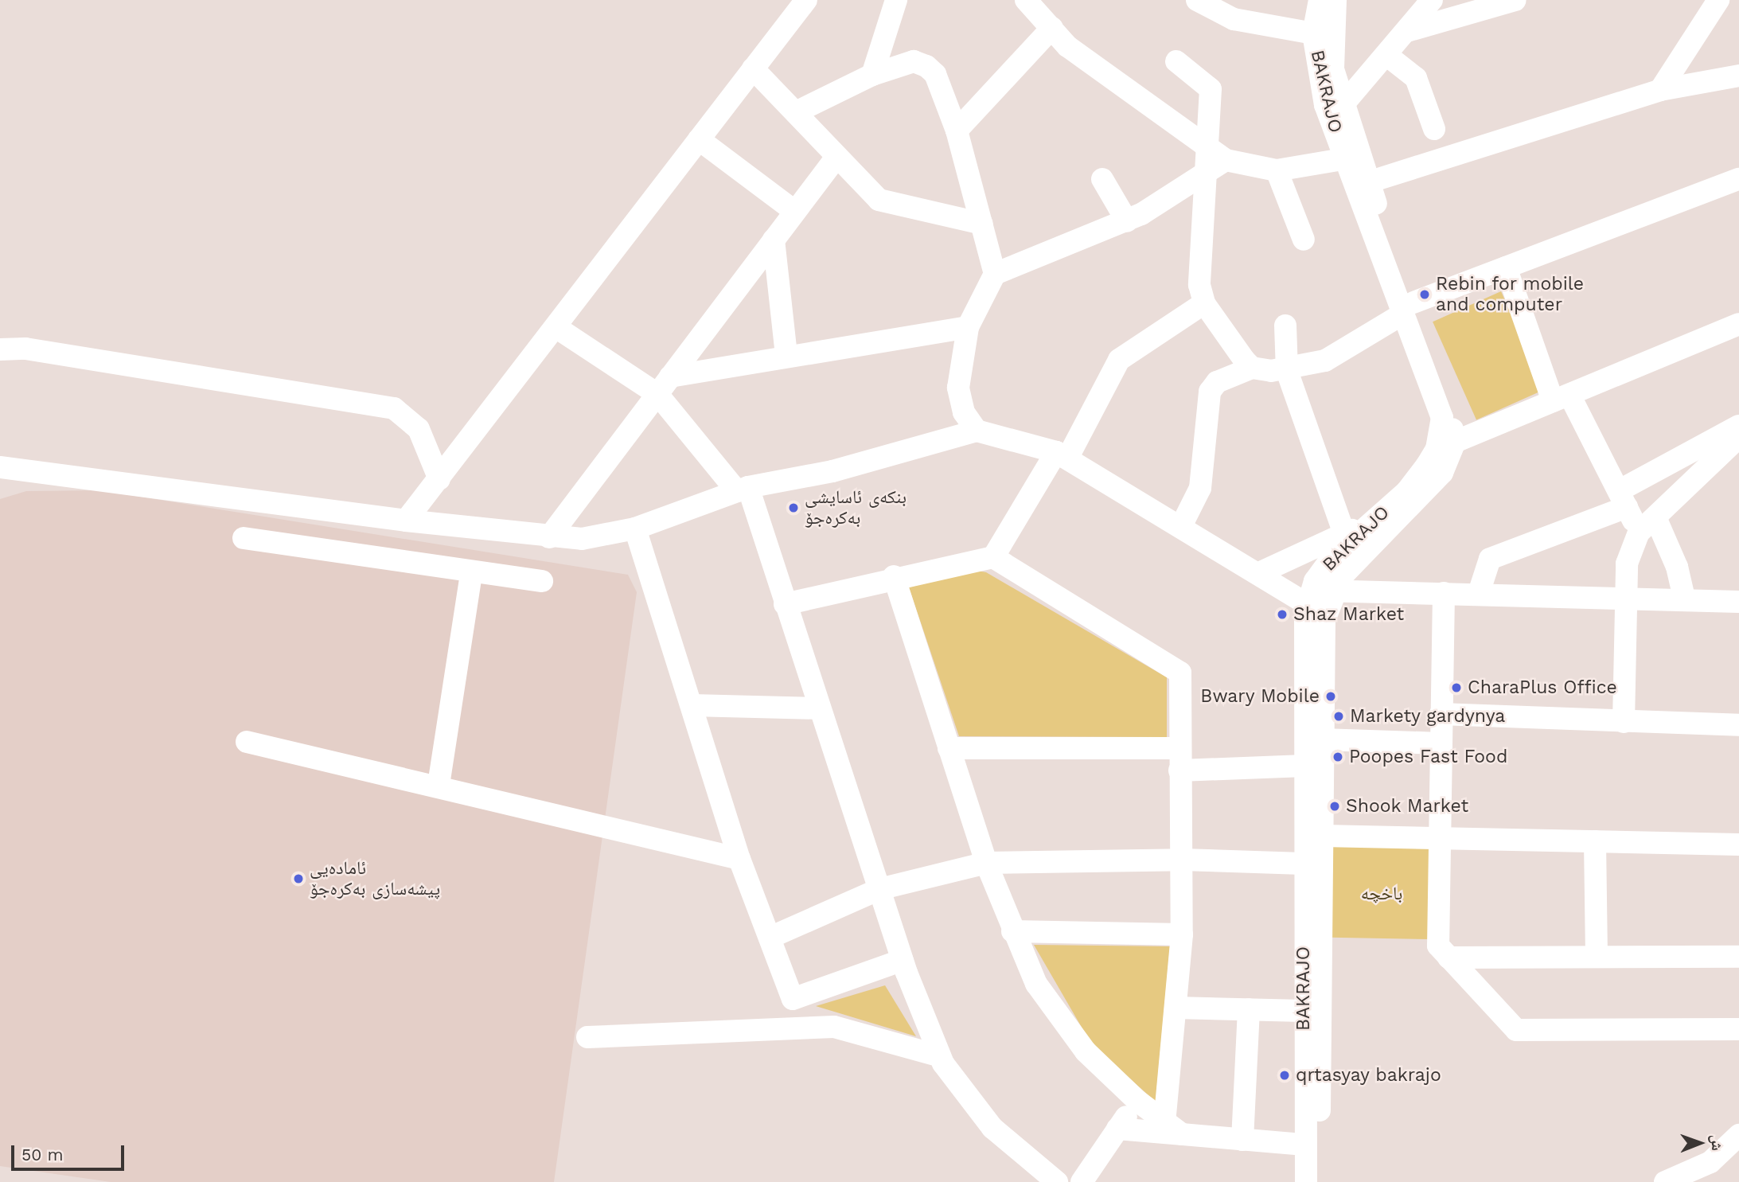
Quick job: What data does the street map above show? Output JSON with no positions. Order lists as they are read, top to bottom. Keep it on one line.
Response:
{"streets":{"street":["BAKRAJO"]},"parks":["باخچە"],"places":["Rebin for mobile and computer","بنکەی ئاسایشی بەکرەجۆ","Shaz Market","CharaPlus Office","Bwary Mobile","Markety gardynya","Poopes Fast Food","Shook Market","ئامادەیی پیشەسازی بەکرەجۆ","qrtasyay bakrajo"],"scale_bar":"50 m","north":"right"}
